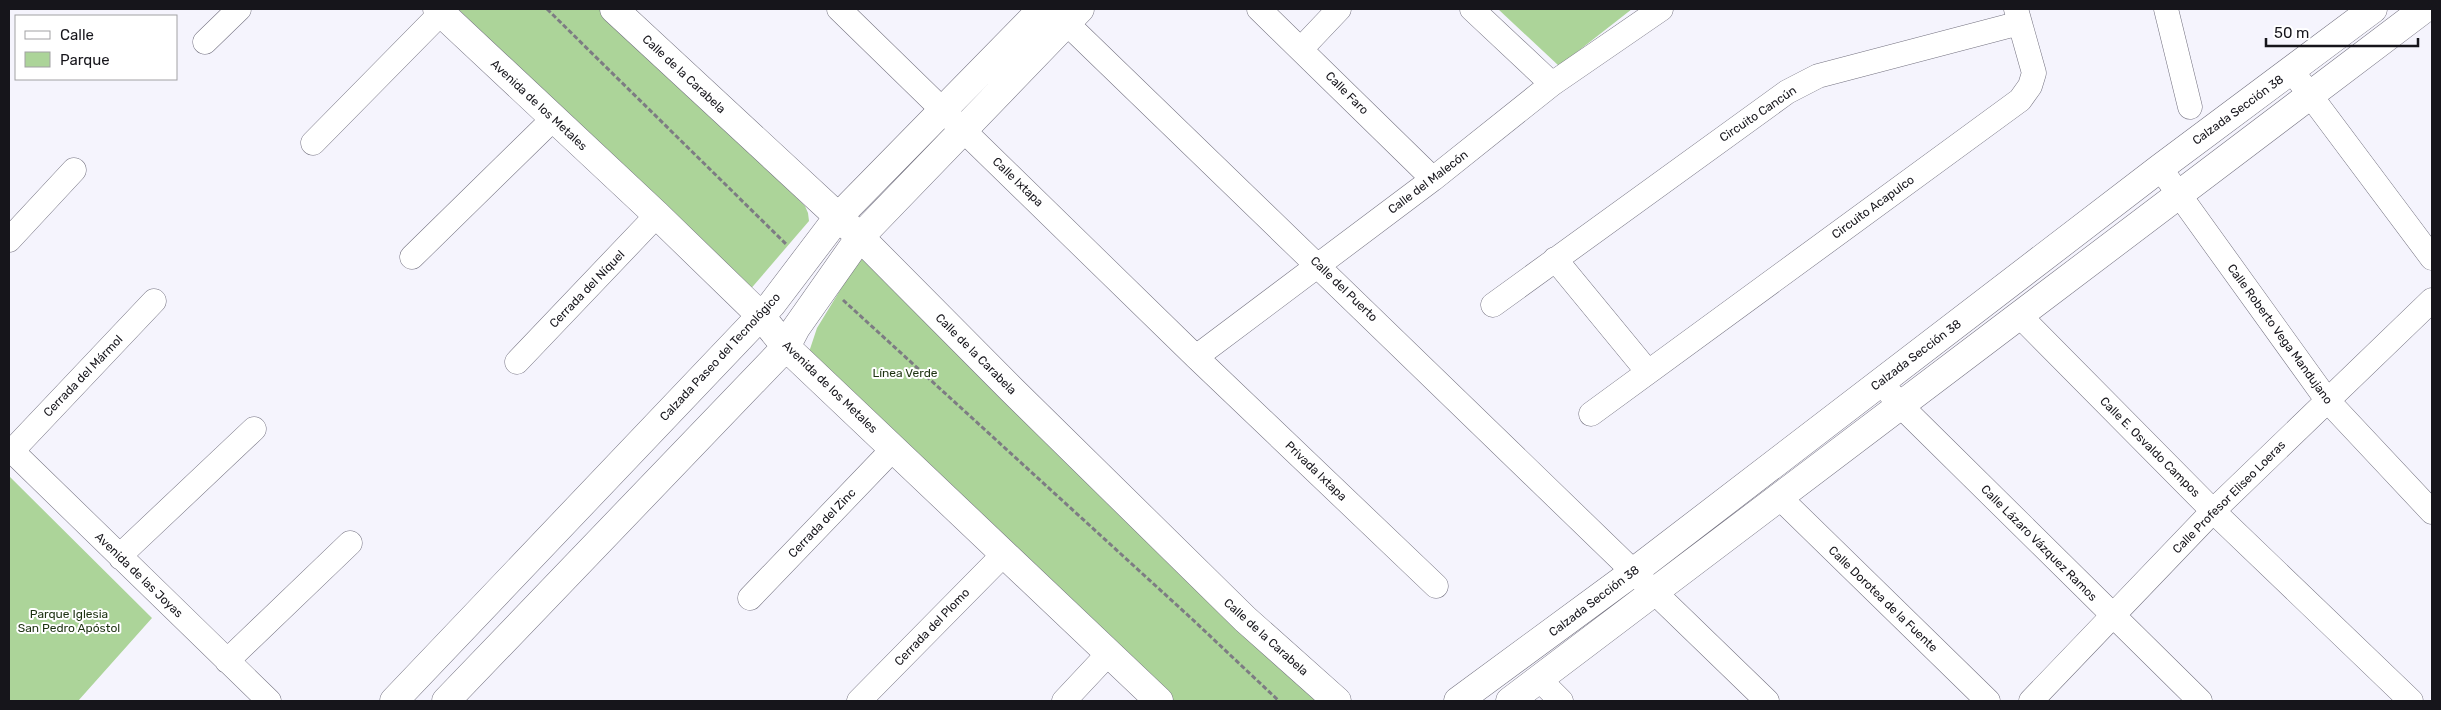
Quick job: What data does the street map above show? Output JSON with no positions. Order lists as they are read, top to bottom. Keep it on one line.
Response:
{"streets":{"street":["Calle de la Carabela","Calle Faro","Avenida de los Metales","Calzada Sección 38","Circuito Cancún","Calle Ixtapa","Calle del Malecón","Circuito Acapulco","Cerrada del Níquel","Calle del Puerto","Calle Roberto Vega Mandujano","Calzada Paseo del Tecnológico","Cerrada del Mármol","Calle E. Osvaldo Campos","Privada Ixtapa","Calle Profesor Eliseo Loeras","Cerrada del Zinc","Calle Lázaro Vázquez Ramos","Avenida de las Joyas","Calle Dorotea de la Fuente","Cerrada del Plomo"]},"crossings":[["Calle de la Carabela","Calzada Paseo del Tecnológico"],["Calle Faro","Calle del Malecón"],["Avenida de los Metales","Cerrada del Níquel"],["Avenida de los Metales","Calzada Paseo del Tecnológico"],["Avenida de los Metales","Cerrada del Zinc"],["Avenida de los Metales","Cerrada del Plomo"],["Calzada Sección 38","Calle del Puerto"],["Calzada Sección 38","Calle Roberto Vega Mandujano"],["Calzada Sección 38","Calle Lázaro Vázquez Ramos"],["Circuito Cancún","Circuito Acapulco"],["Calle Ixtapa","Calle del Malecón"],["Calle Ixtapa","Calzada Paseo del Tecnológico"],["Calle Ixtapa","Privada Ixtapa"],["Calle del Malecón","Calle del Puerto"],["Calle del Malecón","Privada Ixtapa"],["Calle Roberto Vega Mandujano","Calle Profesor Eliseo Loeras"],["Cerrada del Mármol","Avenida de las Joyas"],["Calle E. Osvaldo Campos","Calle Profesor Eliseo Loeras"],["Calle Profesor Eliseo Loeras","Calle Lázaro Vázquez Ramos"]],"parks":["Línea Verde","Parque Iglesia San Pedro Apóstol"],"legend":["Calle","Parque"],"scale_bar":"50 m"}
